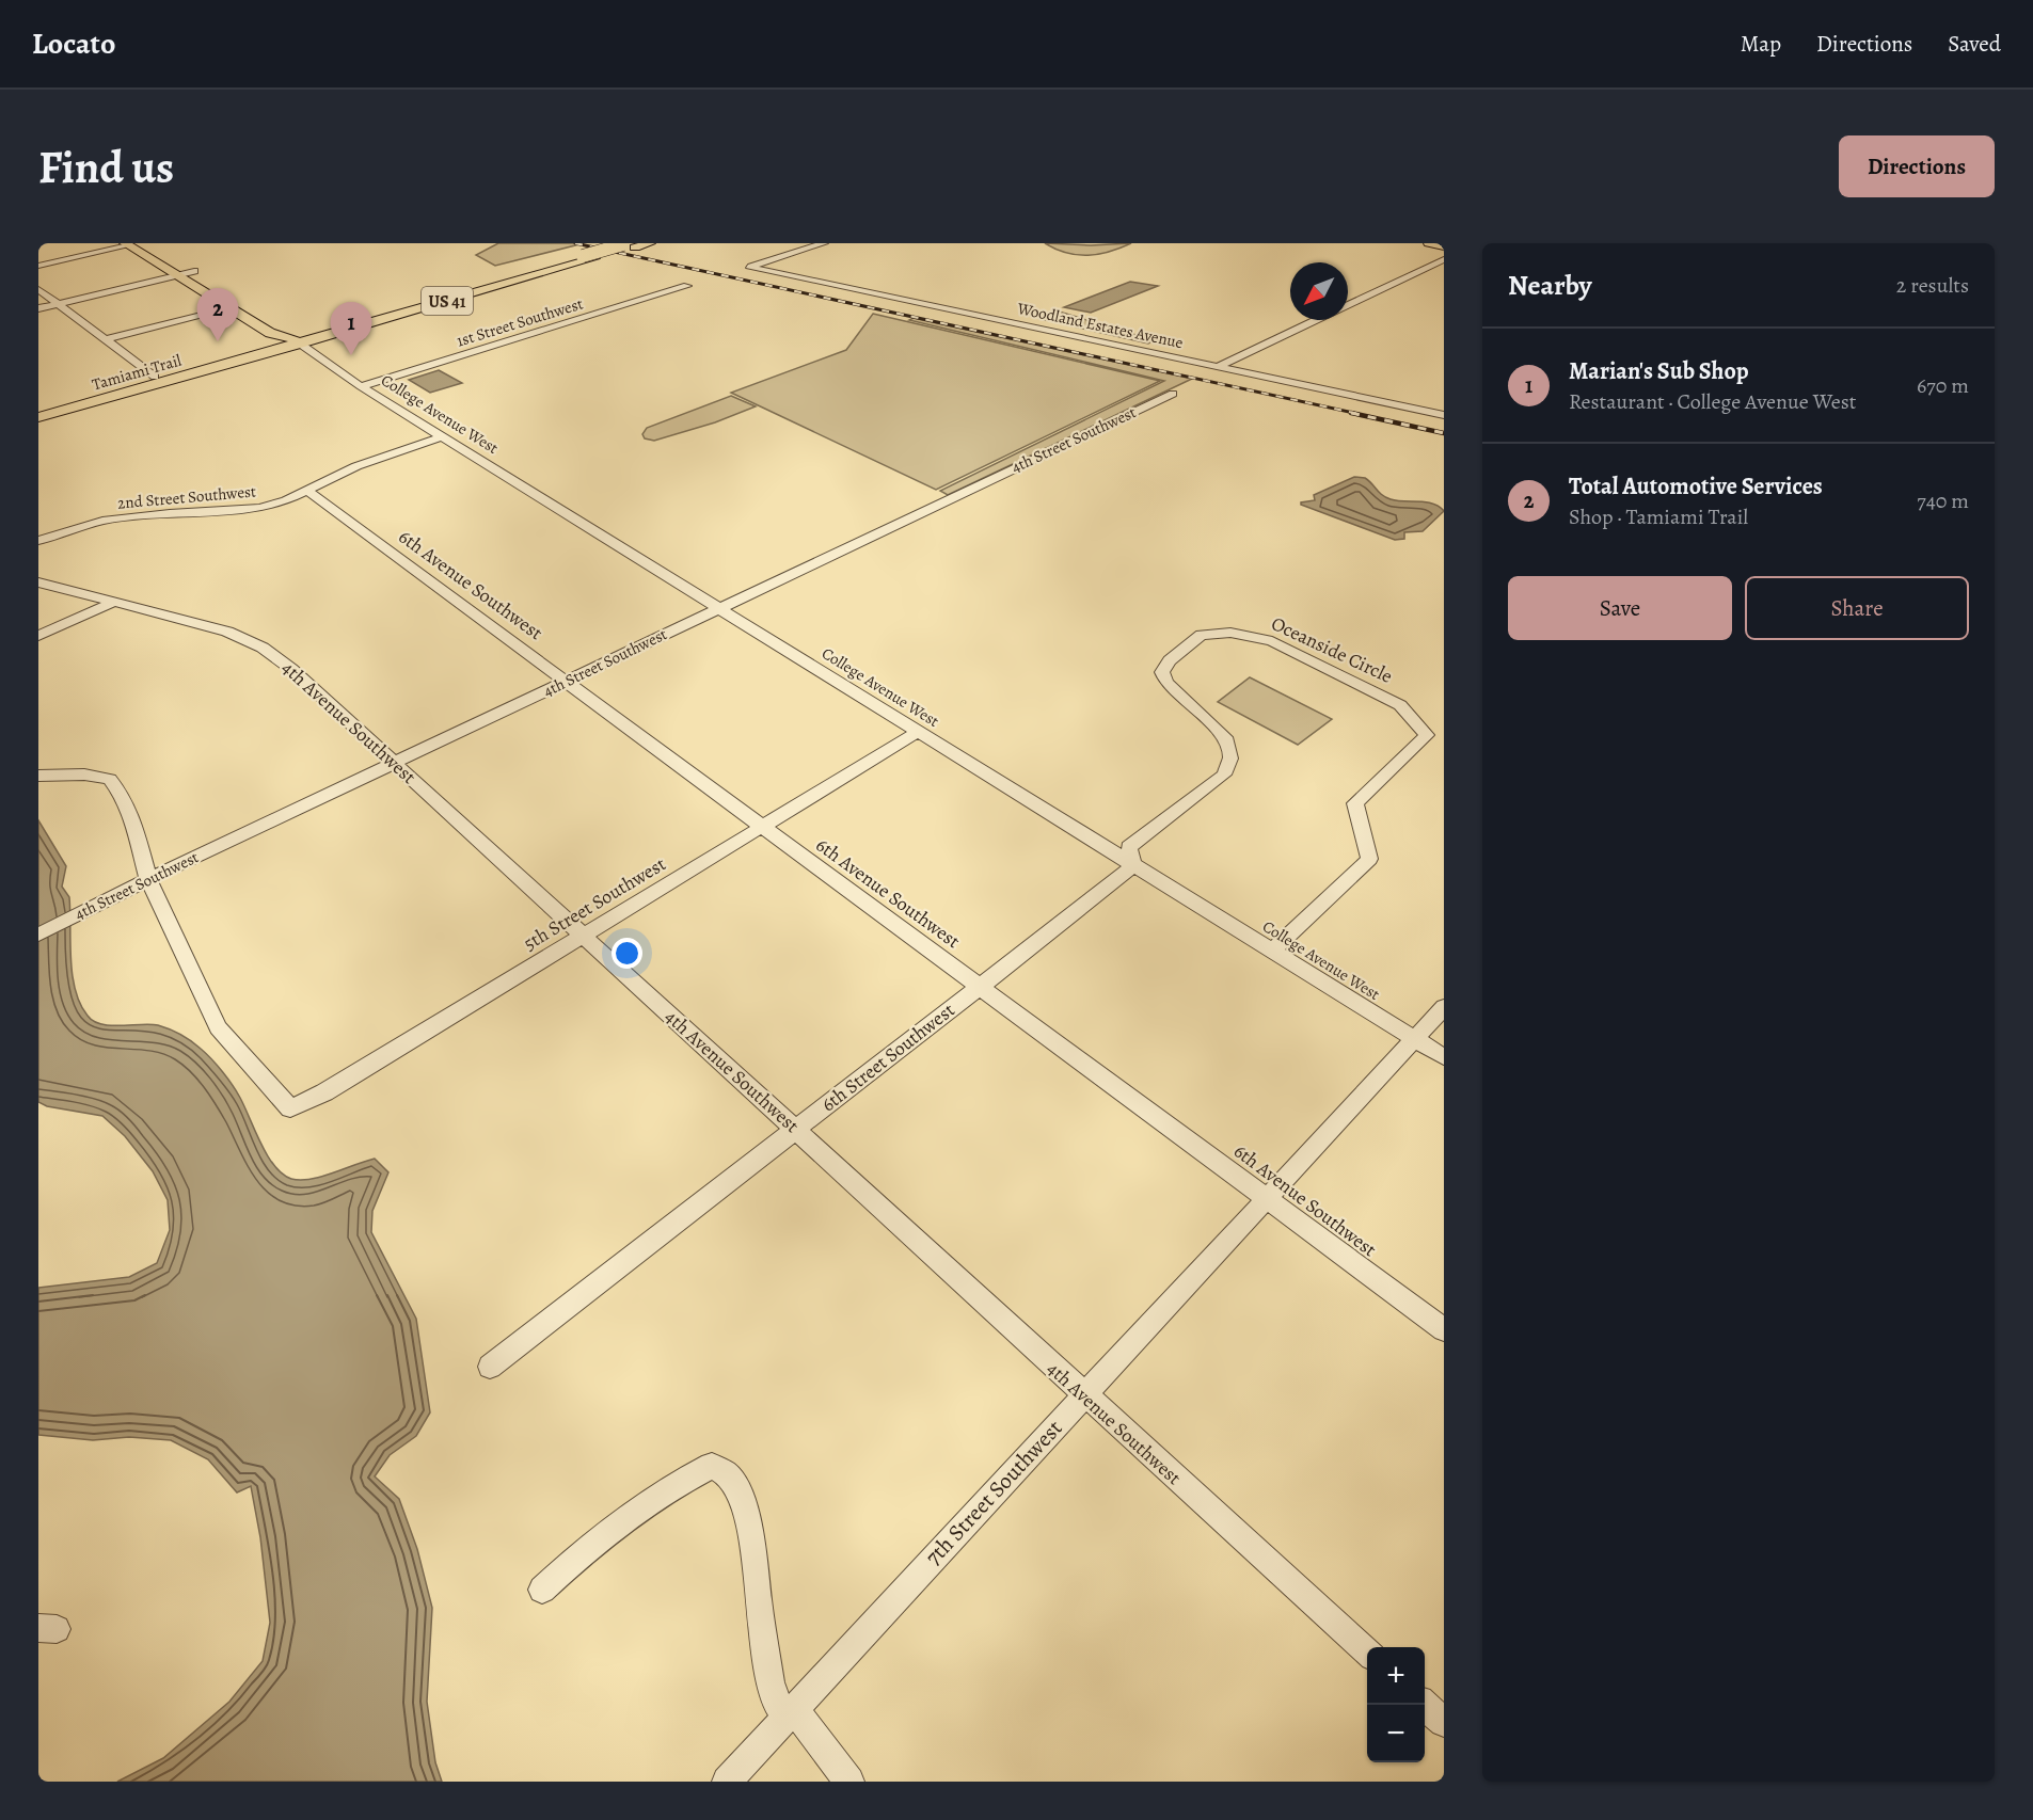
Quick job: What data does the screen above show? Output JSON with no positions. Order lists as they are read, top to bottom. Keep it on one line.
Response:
{"streets":{"main road":["US 41","Tamiami Trail"],"street":["1st Street Southwest","Woodland Estates Avenue","College Avenue West","4th Street Southwest","2nd Street Southwest","6th Avenue Southwest","Oceanside Circle","4th Avenue Southwest","5th Street Southwest","6th Street Southwest","7th Street Southwest"]},"crossings":[["1st Street Southwest","College Avenue West"],["Tamiami Trail","College Avenue West"],["College Avenue West","4th Street Southwest"],["College Avenue West","2nd Street Southwest"],["College Avenue West","Oceanside Circle"],["College Avenue West","5th Street Southwest"],["College Avenue West","6th Street Southwest"],["College Avenue West","7th Street Southwest"],["4th Street Southwest","6th Avenue Southwest"],["4th Street Southwest","4th Avenue Southwest"],["4th Street Southwest","5th Street Southwest"],["2nd Street Southwest","6th Avenue Southwest"],["6th Avenue Southwest","5th Street Southwest"],["6th Avenue Southwest","6th Street Southwest"],["6th Avenue Southwest","7th Street Southwest"],["Oceanside Circle","6th Street Southwest"],["4th Avenue Southwest","5th Street Southwest"],["4th Avenue Southwest","6th Street Southwest"],["4th Avenue Southwest","7th Street Southwest"]],"north":"bottom left","page":{"header":"Locato","nav":["Map","Directions","Saved"],"buttons":["Directions",["Save","Share"]],"title":"Find us","heading":["Nearby","2 results"],"pins":["2","1"],"list":[{"mark":"1","name":"Marian's Sub Shop","note":"Restaurant · College Avenue West","value":"670 m"},{"mark":"2","name":"Total Automotive Services","note":"Shop · Tamiami Trail","value":"740 m"}],"map_buttons":["+","−"]}}
